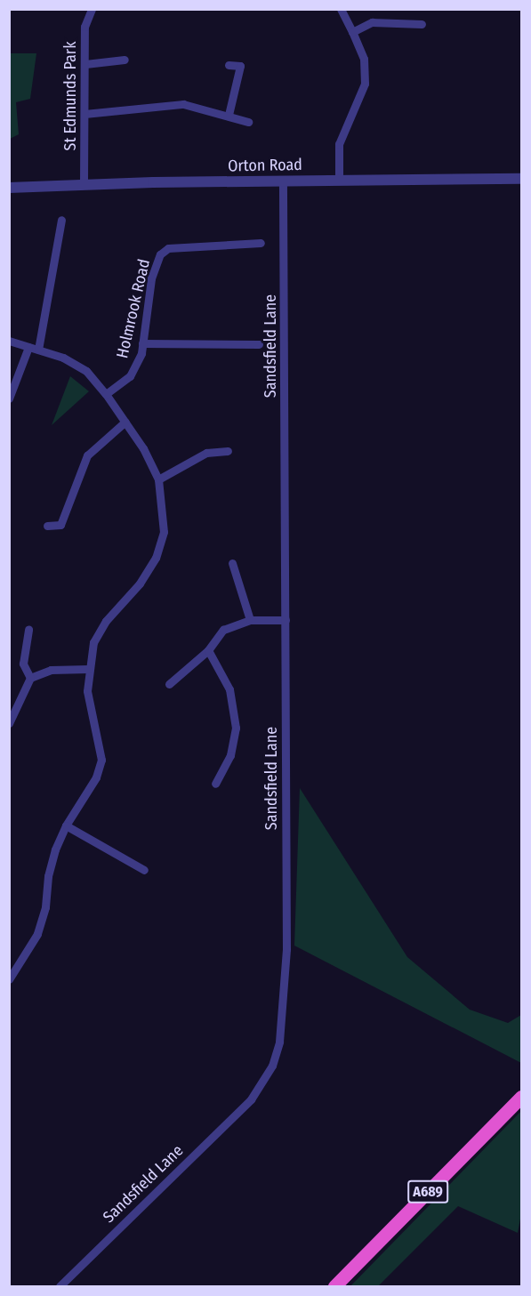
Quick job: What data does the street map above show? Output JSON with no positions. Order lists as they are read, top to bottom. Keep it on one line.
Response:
{"streets":{"highway":["A689"],"street":["St Edmunds Park","Orton Road","Holmrook Road","Sandsfield Lane"]},"crossings":[["St Edmunds Park","Orton Road"],["Orton Road","Sandsfield Lane"]]}
